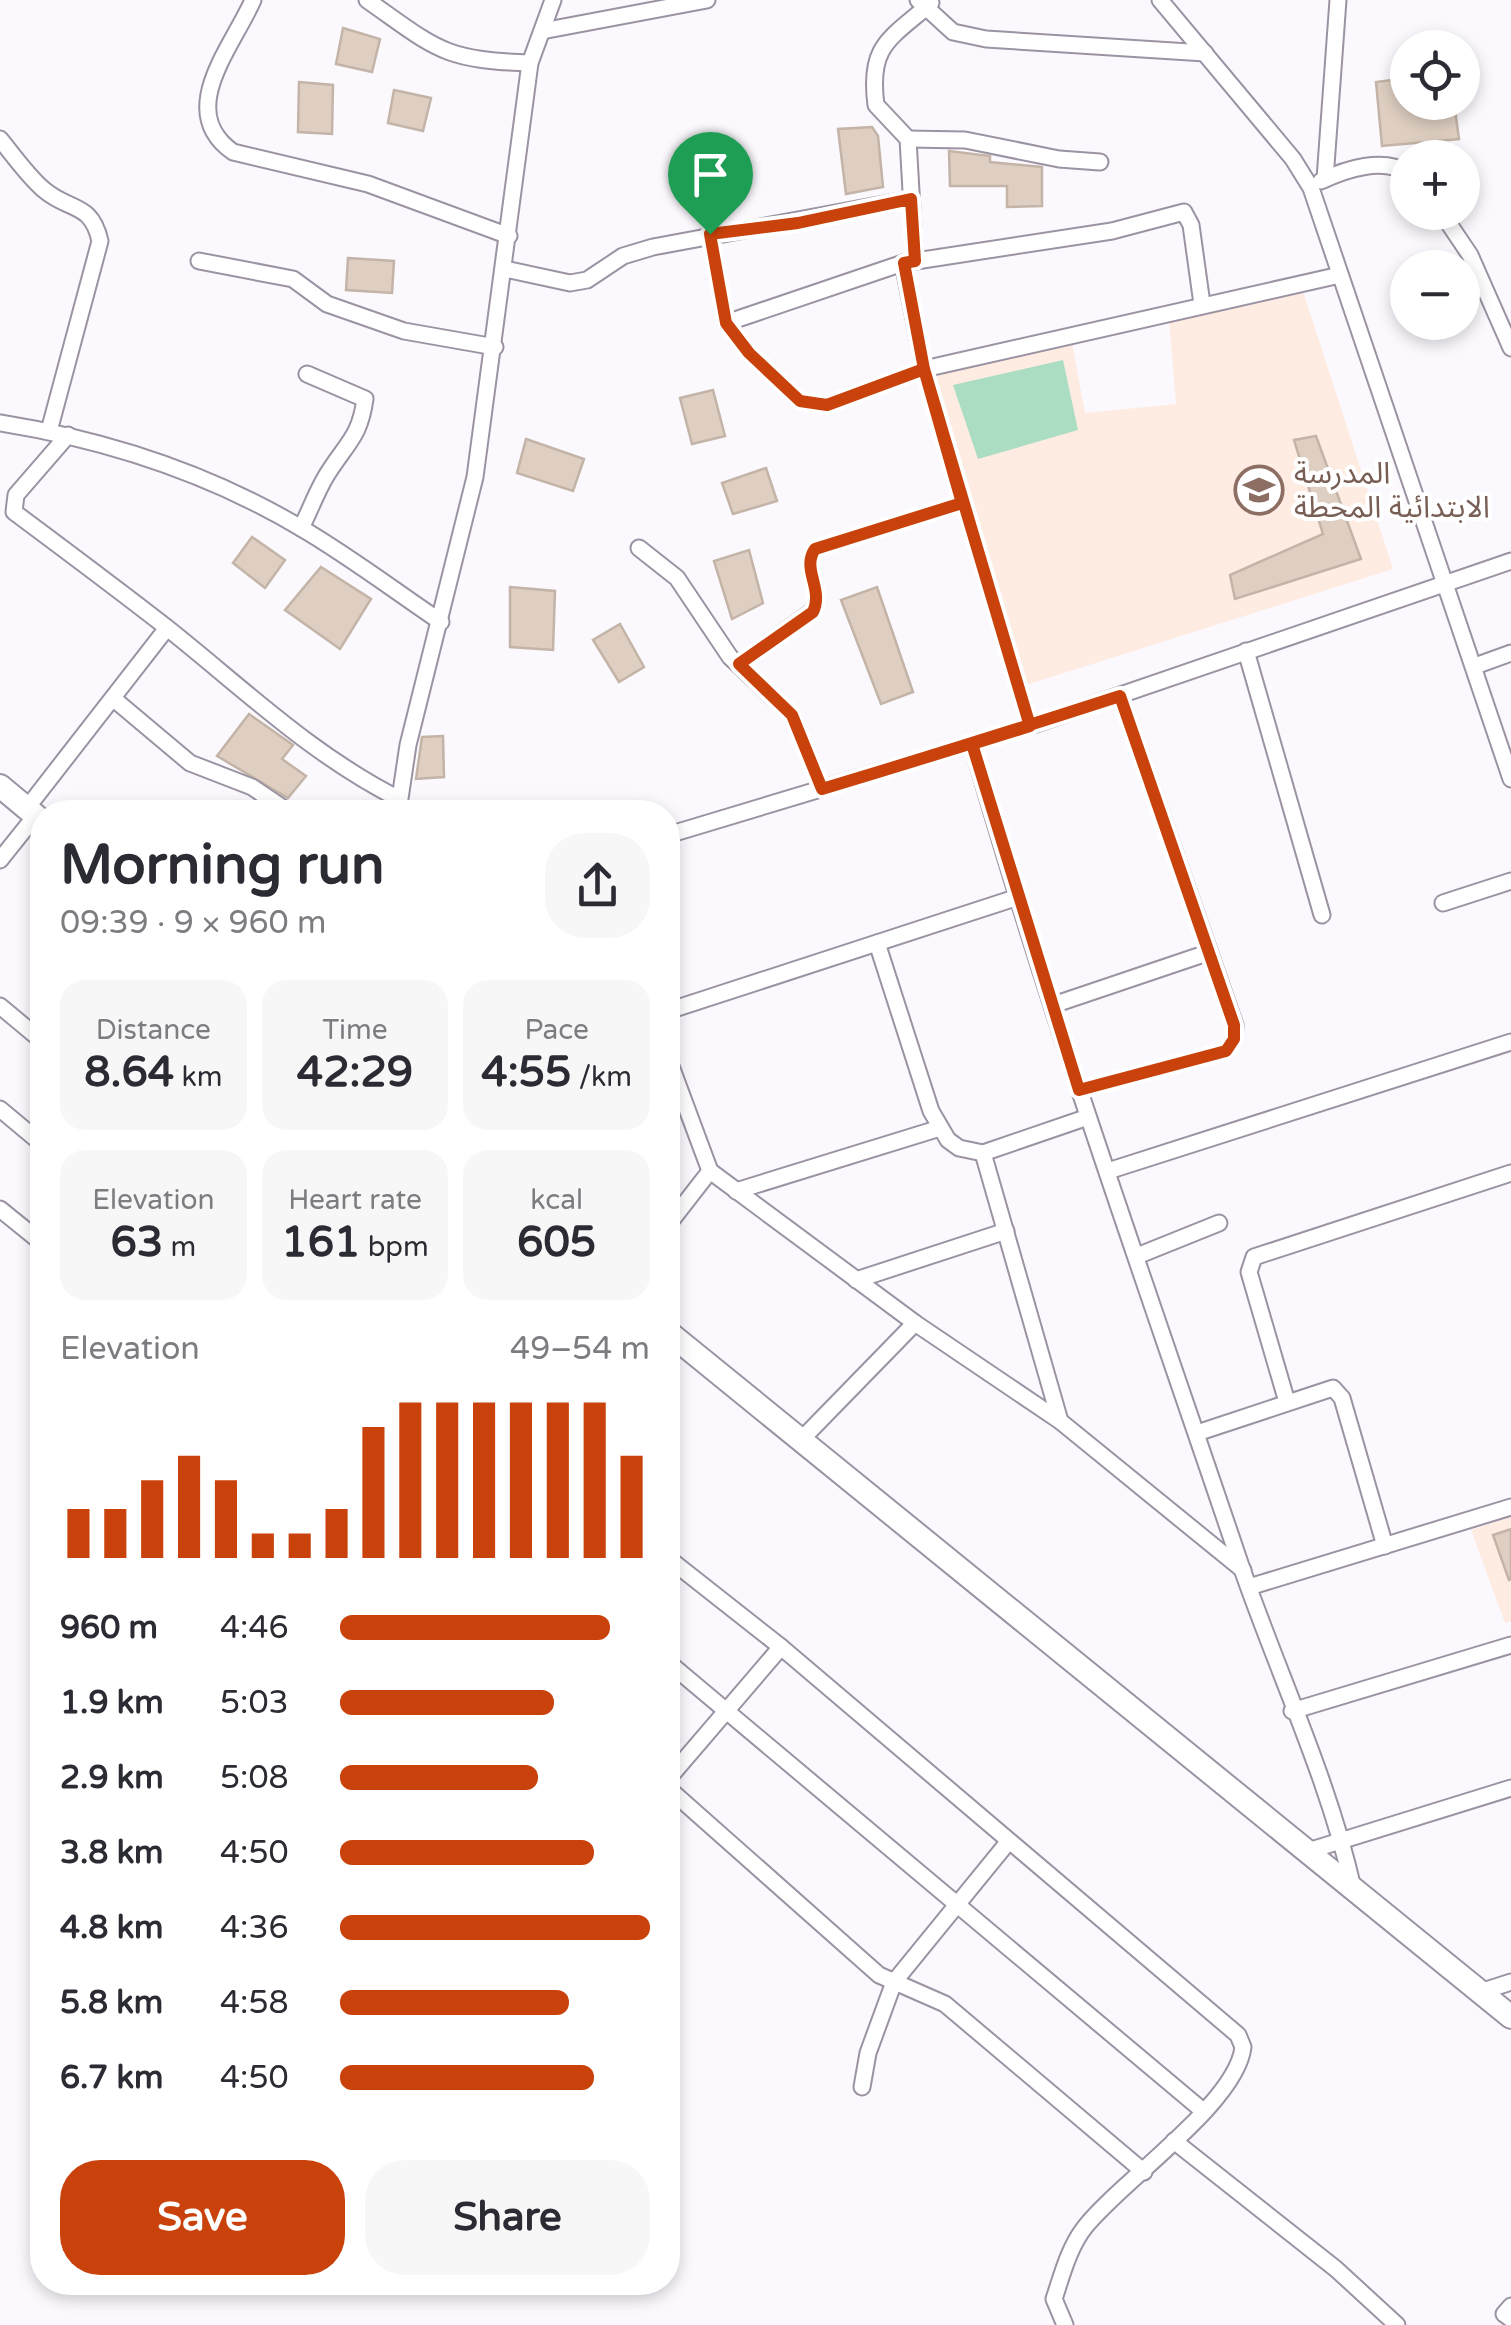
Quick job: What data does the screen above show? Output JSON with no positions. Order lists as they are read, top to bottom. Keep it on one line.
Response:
{"places":{"school or university":["المدرسة الابتدائية المحطة"]},"page":{"map_buttons":["+","−"],"heading":["Morning run","09:39 · 9 × 960 m"],"stats":[["Distance","8.64 km"],["Time","42:29"],["Pace","4:55 /km"],["Elevation","63 m"],["Heart rate","161 bpm"],["kcal","605"]],"chart":["Elevation","49–54 m"],"list":[{"name":"960 m","note":"4:46"},{"name":"1.9 km","note":"5:03"},{"name":"2.9 km","note":"5:08"},{"name":"3.8 km","note":"4:50"},{"name":"4.8 km","note":"4:36"},{"name":"5.8 km","note":"4:58"},{"name":"6.7 km","note":"4:50"}],"buttons":["Save","Share"]}}
